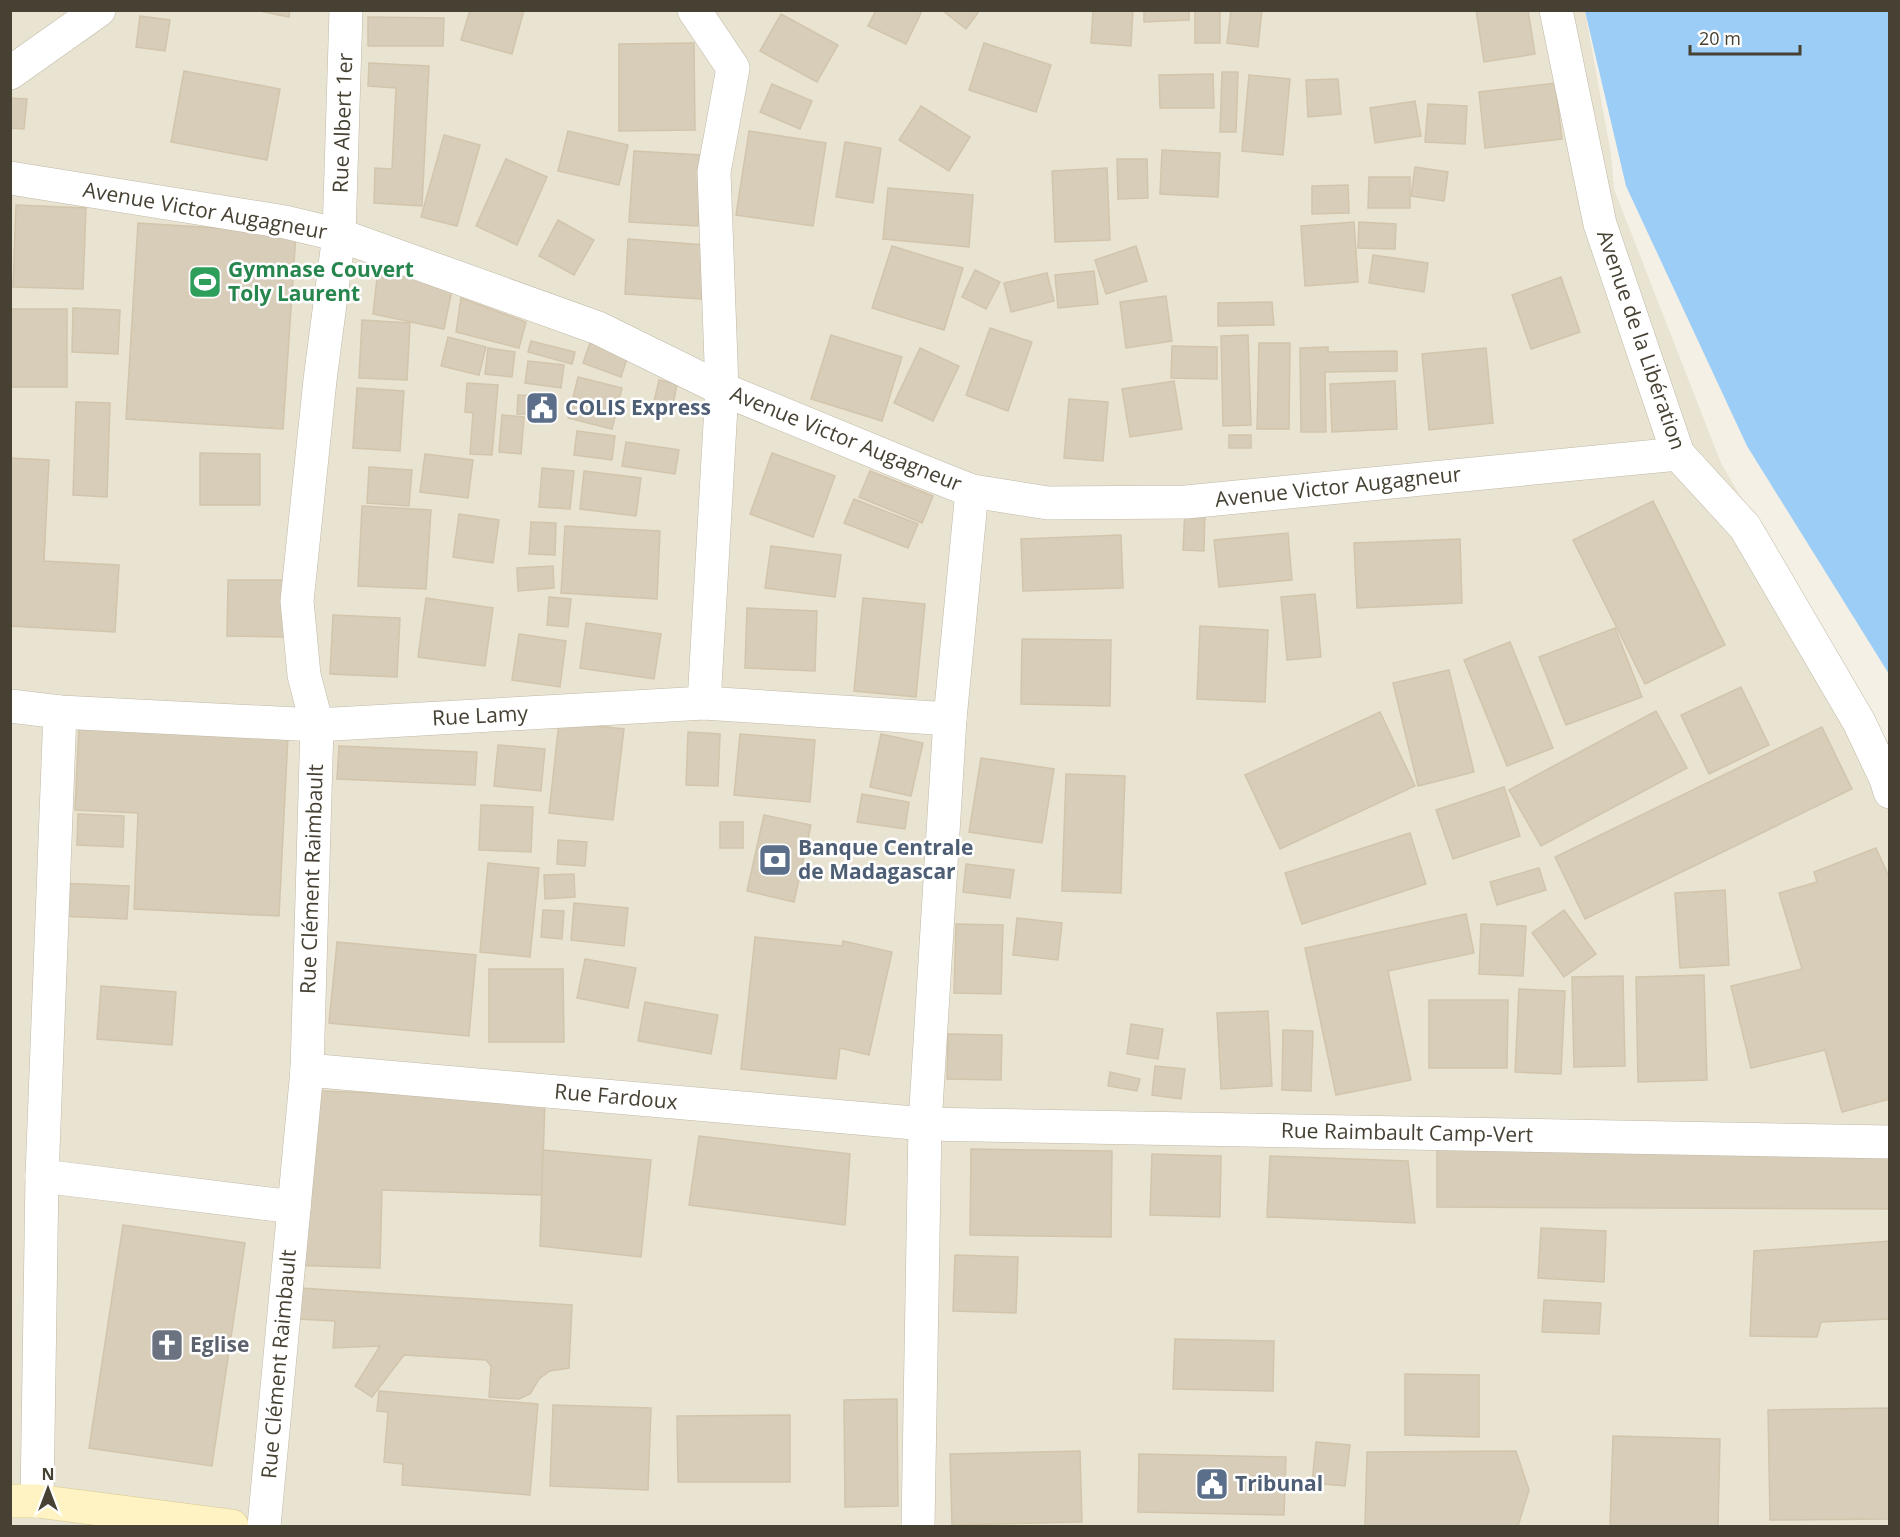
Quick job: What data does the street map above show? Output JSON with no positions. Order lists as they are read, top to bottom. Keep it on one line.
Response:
{"streets":{"street":["Rue Albert 1er","Avenue Victor Augagneur","Avenue de la Libération","Rue Lamy","Rue Clément Raimbault","Rue Fardoux","Rue Raimbault Camp-Vert"]},"crossings":[["Rue Albert 1er","Avenue Victor Augagneur"],["Rue Albert 1er","Rue Clément Raimbault"],["Avenue Victor Augagneur","Avenue de la Libération"],["Avenue Victor Augagneur","Rue Clément Raimbault"],["Rue Lamy","Rue Clément Raimbault"],["Rue Clément Raimbault","Rue Fardoux"],["Rue Fardoux","Rue Raimbault Camp-Vert"]],"places":{"sports":["Gymnase Couvert Toly Laurent"],"public building":["COLIS Express","Tribunal"],"bank":["Banque Centrale de Madagascar"],"church":["Eglise"]},"scale_bar":"20 m","north":"top"}
